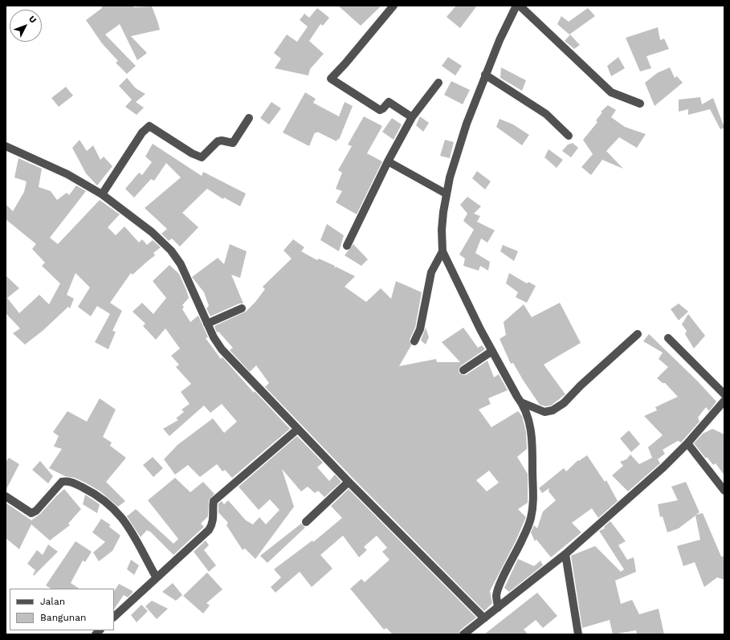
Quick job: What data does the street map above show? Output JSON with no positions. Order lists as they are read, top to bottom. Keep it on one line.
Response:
{"legend":["Jalan","Bangunan"],"north":"top right"}
